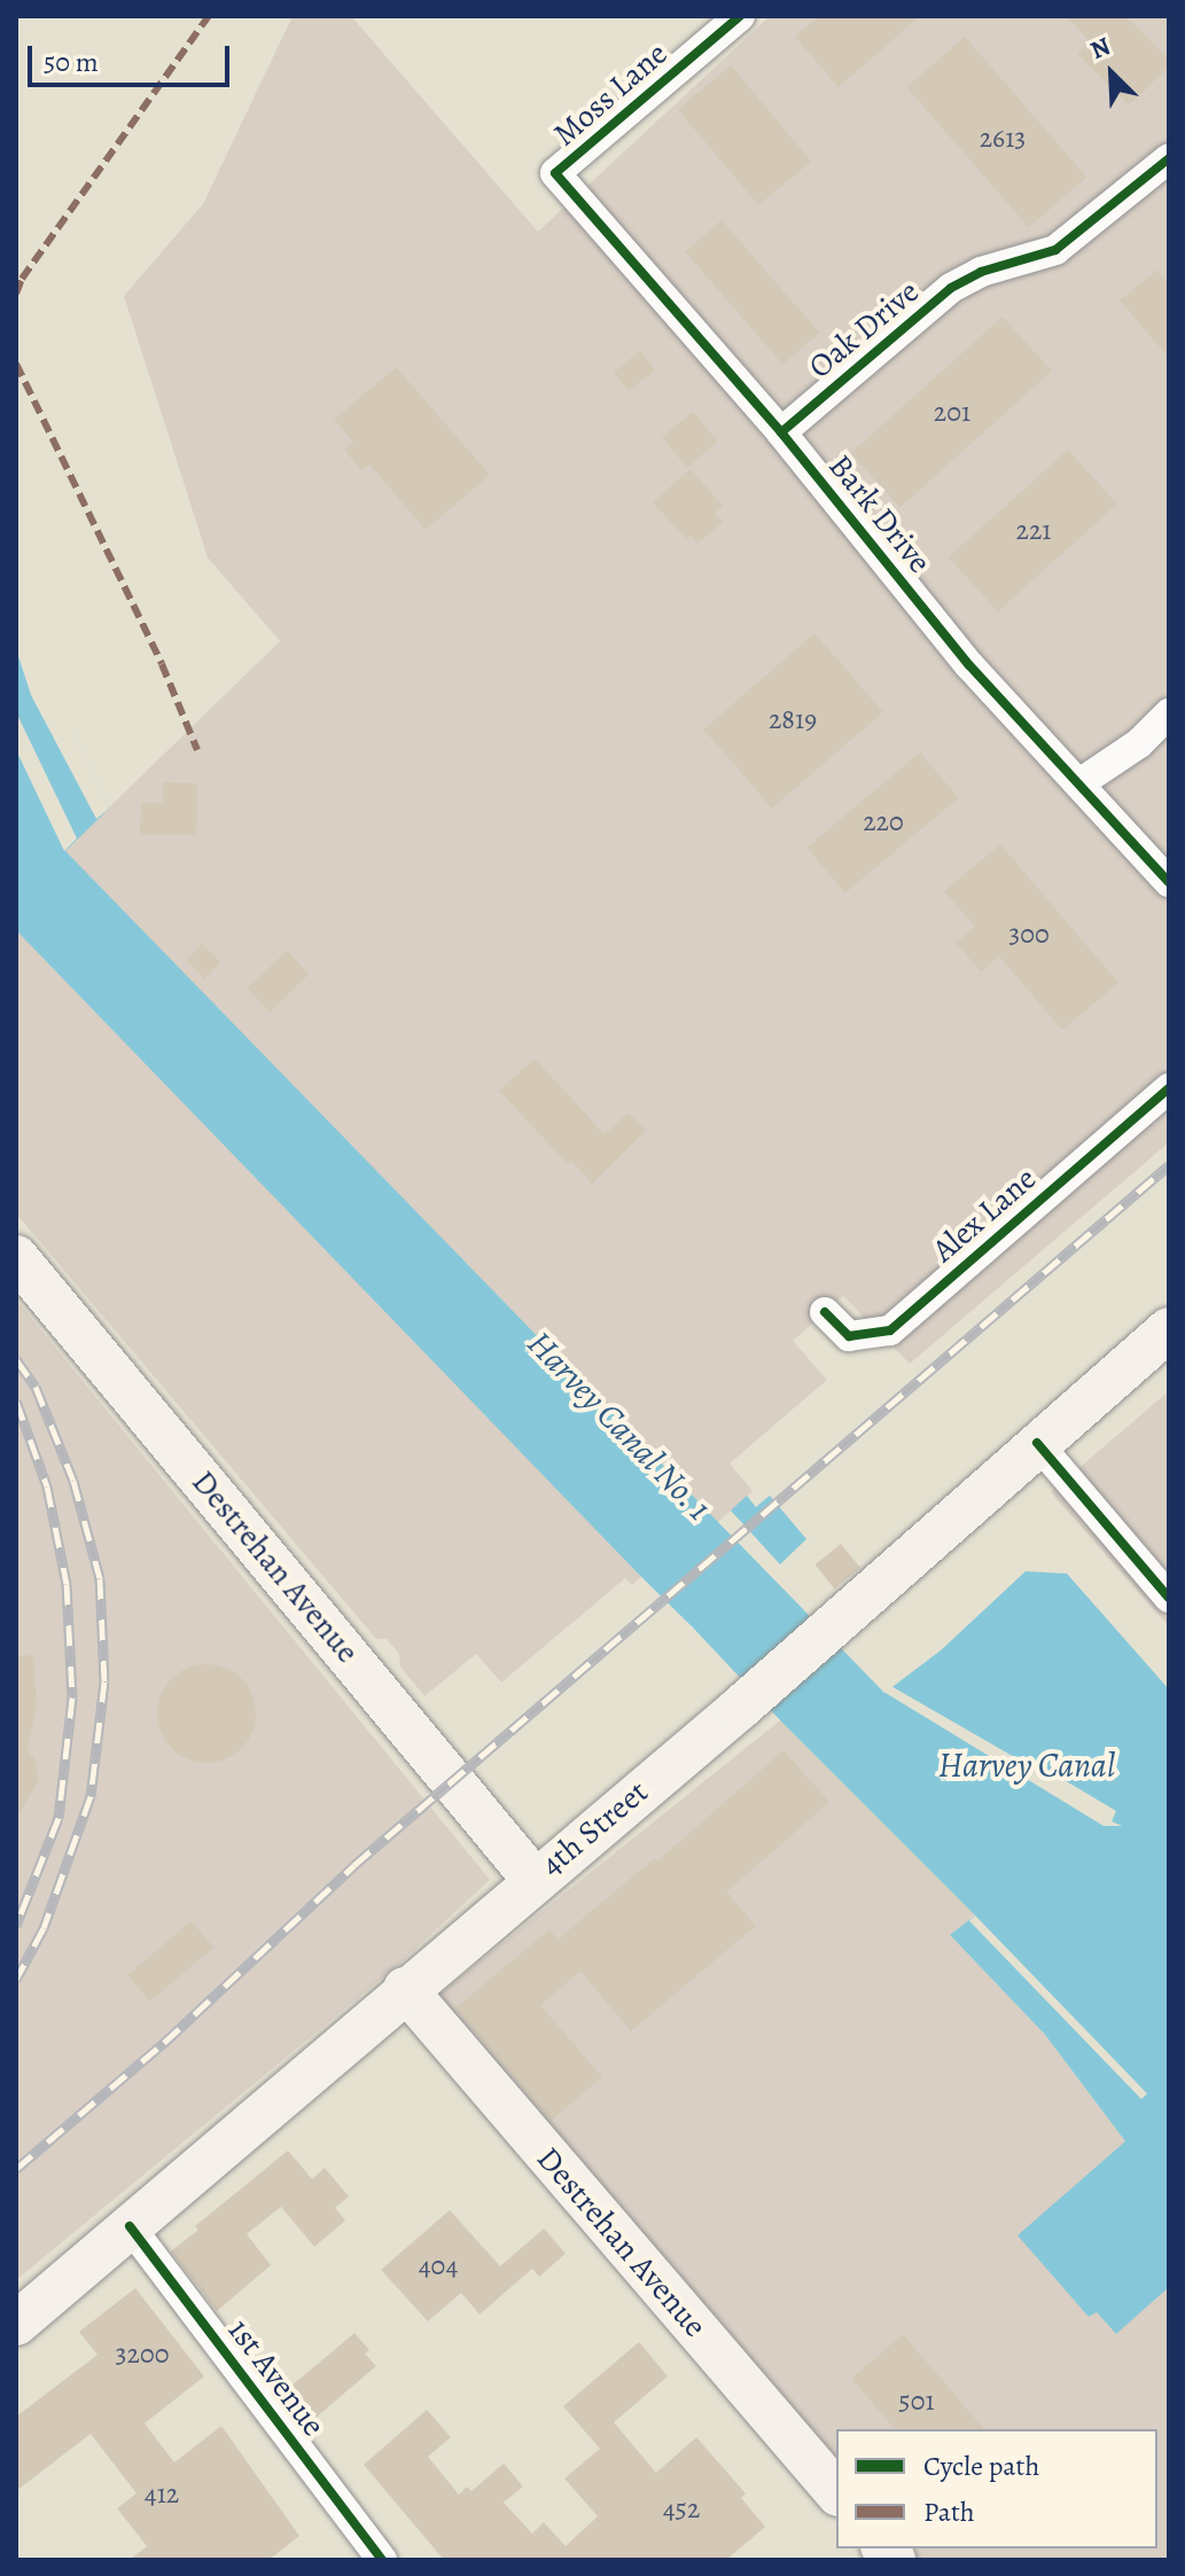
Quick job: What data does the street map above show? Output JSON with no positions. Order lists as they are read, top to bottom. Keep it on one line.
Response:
{"streets":{"main road":["Destrehan Avenue","4th Street"],"street":["Moss Lane","Oak Drive","Bark Drive","Alex Lane","1st Avenue"]},"crossings":[["Moss Lane","Bark Drive"],["Oak Drive","Bark Drive"],["Destrehan Avenue","4th Street"],["4th Street","1st Avenue"]],"water":["Harvey Canal No. 1","Harvey Canal"],"house_numbers":["2613","201","221","2819","220","300","404","3200","501","412","452"],"legend":["Cycle path","Path"],"scale_bar":"50 m","north":"top left"}
